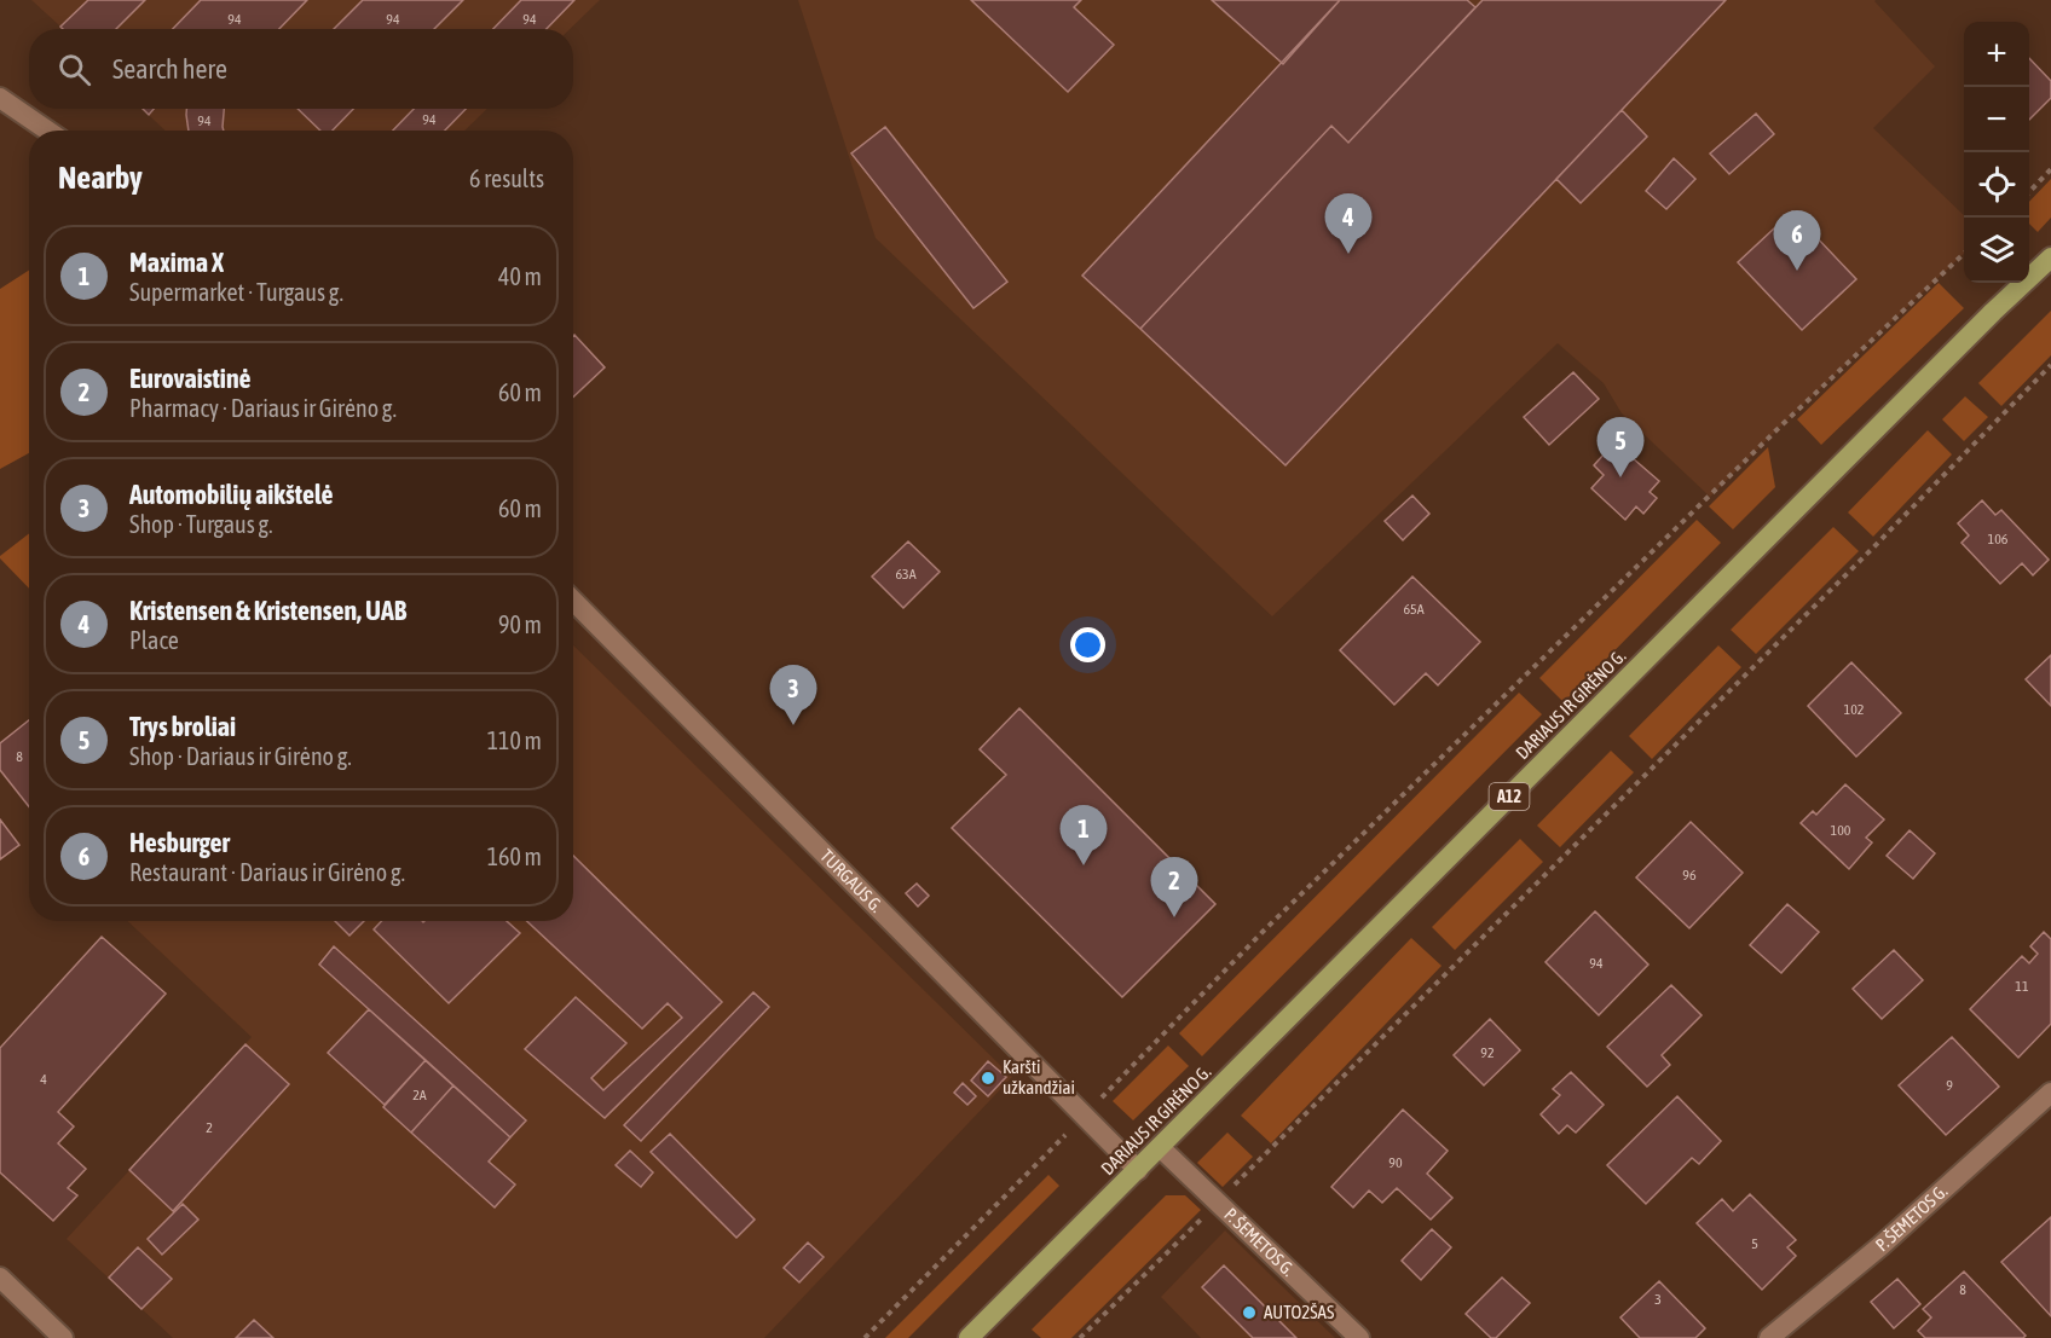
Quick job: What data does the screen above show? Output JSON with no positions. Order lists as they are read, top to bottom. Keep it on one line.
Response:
{"streets":{"highway":["DARIAUS IR GIRĖNO G.","A12"],"street":["TURGAUS G.","P. ŠEMETOS G."]},"crossings":[["DARIAUS IR GIRĖNO G.","TURGAUS G."],["DARIAUS IR GIRĖNO G.","P. ŠEMETOS G."]],"places":["Karšti užkandžiai","AUTO2ŠAS"],"house_numbers":["94","94","94","94","94","106","63A","65A","102","8","100","96","94","11","92","4","9","2A","2","90","5","8","3"],"page":{"map_buttons":["+","−"],"search":"Search here","heading":["Nearby","6 results"],"pins":["4","6","5","3","1","2"],"list":[{"mark":"1","name":"Maxima X","note":"Supermarket · Turgaus g.","value":"40 m"},{"mark":"2","name":"Eurovaistinė","note":"Pharmacy · Dariaus ir Girėno g.","value":"60 m"},{"mark":"3","name":"Automobilių aikštelė","note":"Shop · Turgaus g.","value":"60 m"},{"mark":"4","name":"Kristensen & Kristensen, UAB","note":"Place","value":"90 m"},{"mark":"5","name":"Trys broliai","note":"Shop · Dariaus ir Girėno g.","value":"110 m"},{"mark":"6","name":"Hesburger","note":"Restaurant · Dariaus ir Girėno g.","value":"160 m"}]}}
